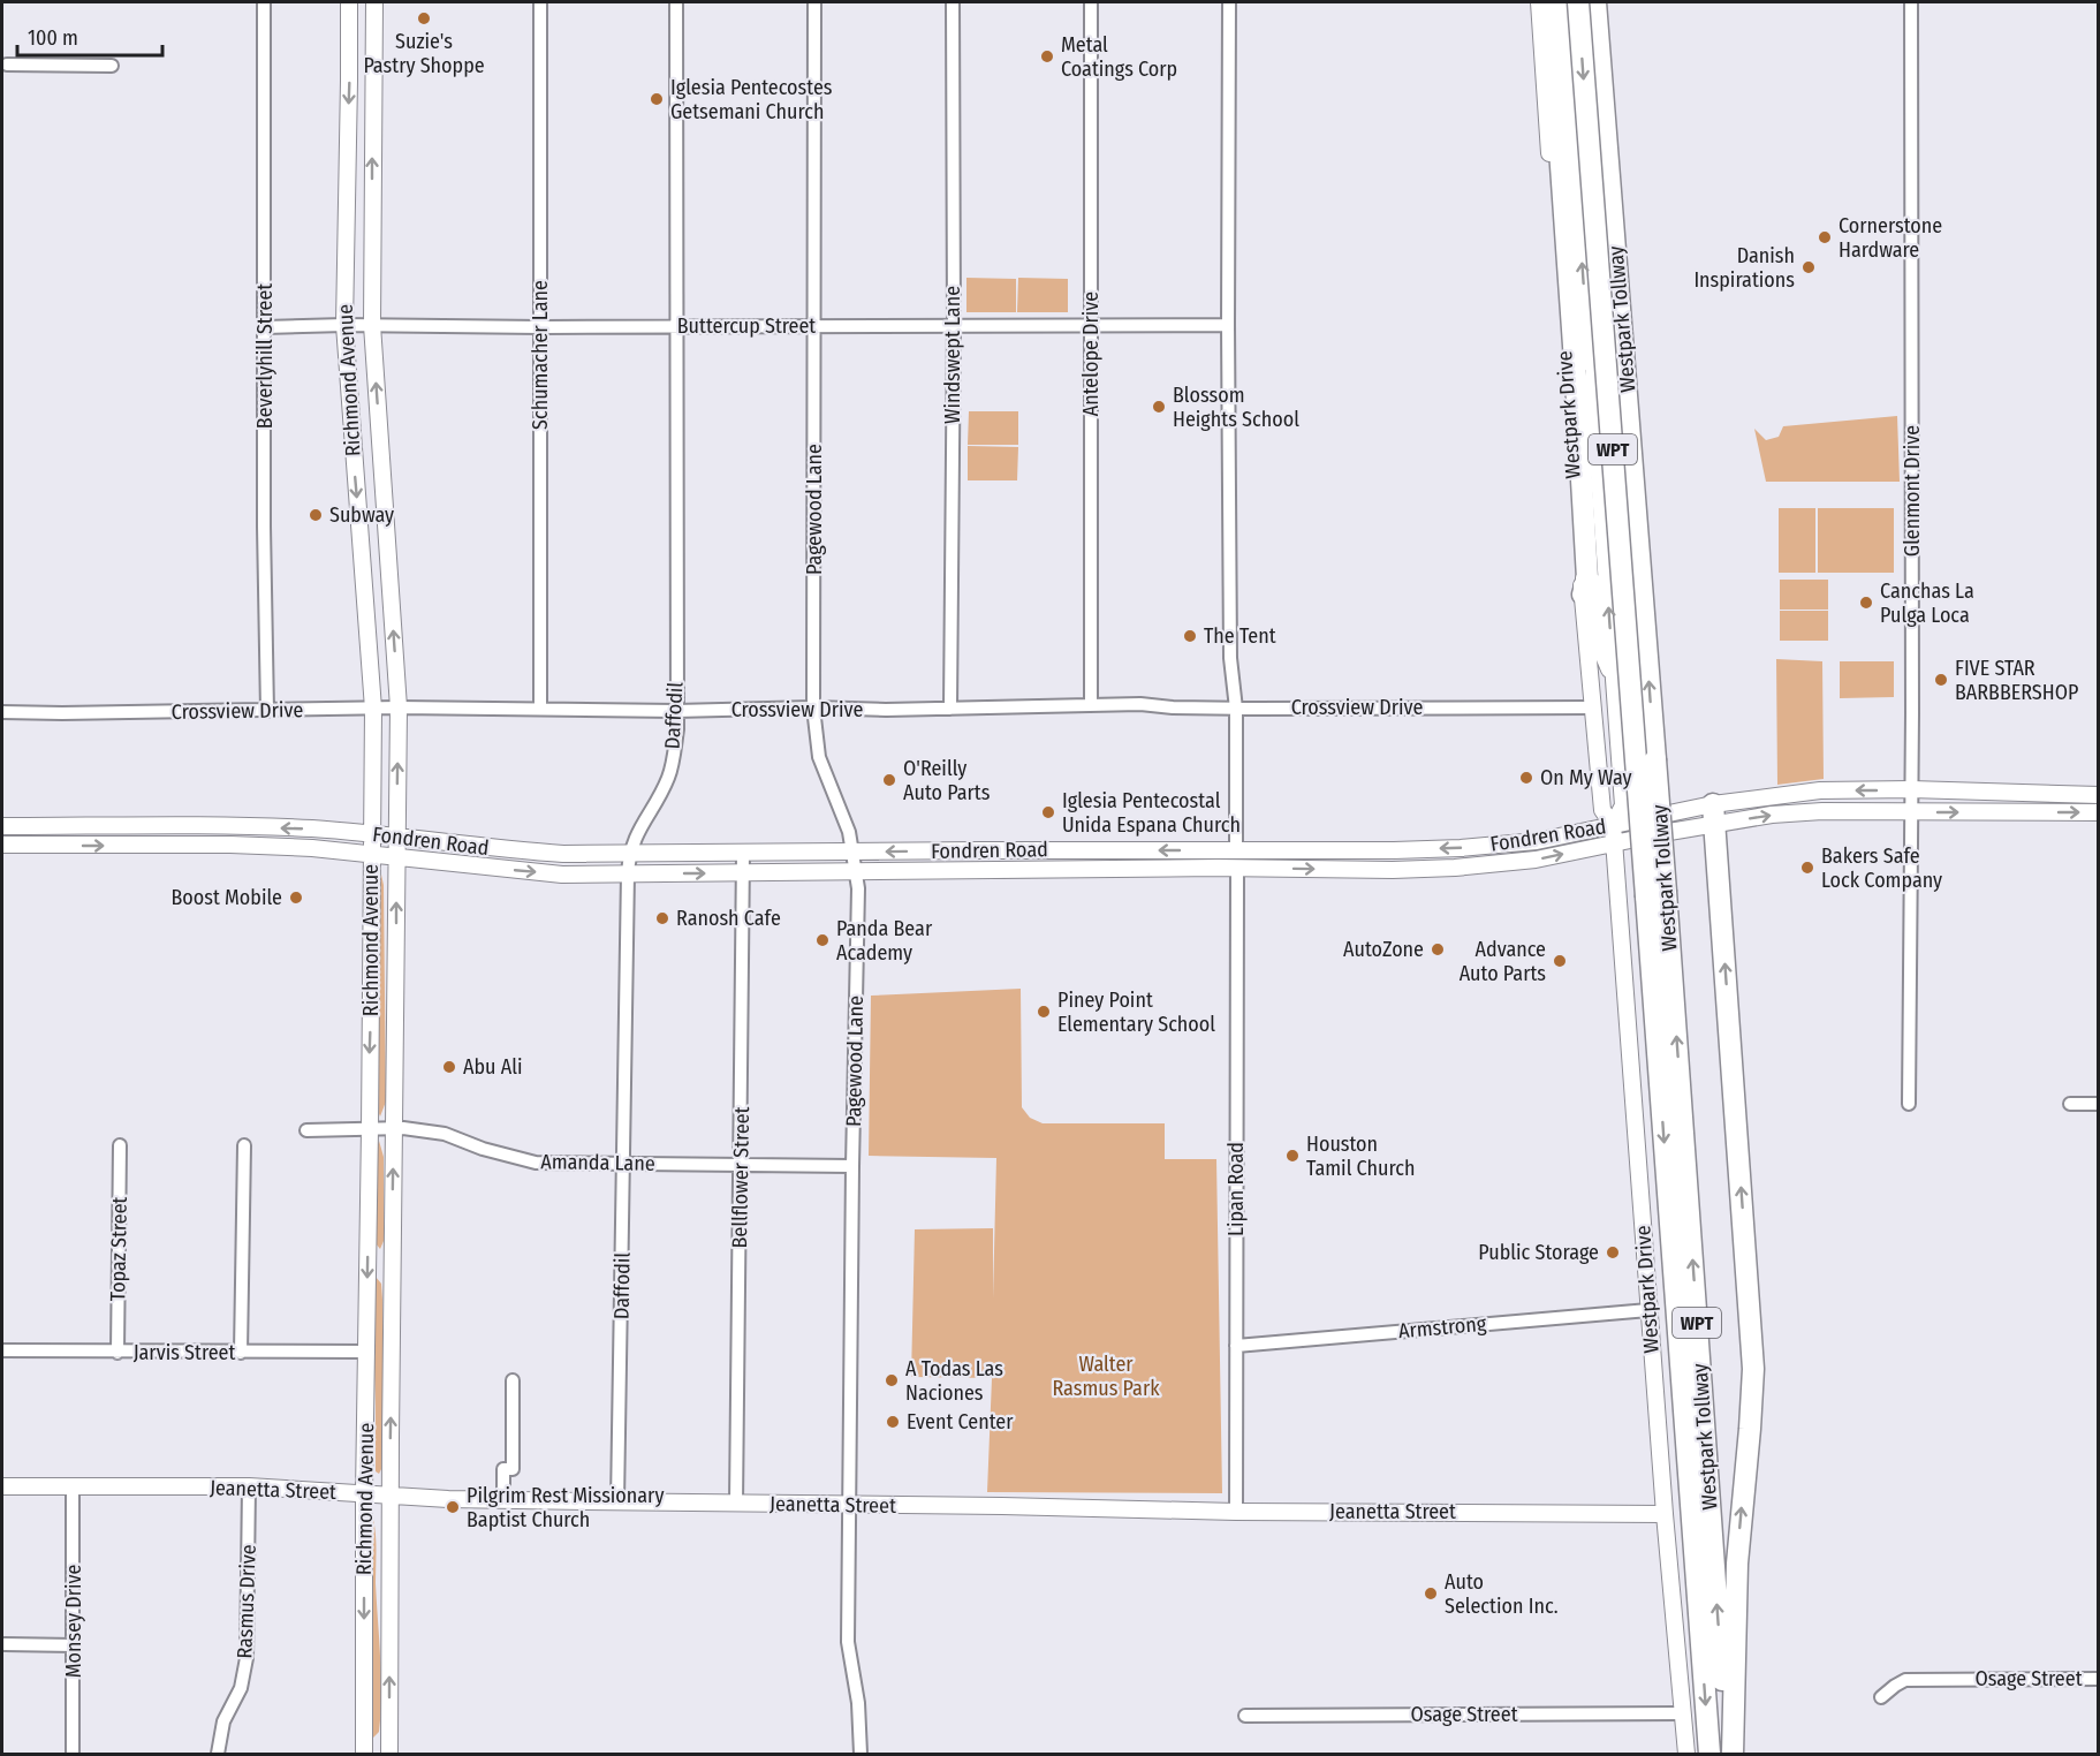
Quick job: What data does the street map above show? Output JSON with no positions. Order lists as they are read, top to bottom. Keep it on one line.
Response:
{"streets":{"highway":["Westpark Tollway","WPT"],"main road":["Richmond Avenue","Westpark Drive","Fondren Road","Jeanetta Street"],"street":["Buttercup Street","Antelope Drive","Schumacher Lane","Windswept Lane","Beverlyhill Street","Glenmont Drive","Pagewood Lane","Crossview Drive","Daffodil","Amanda Lane","Bellflower Street","Lipan Road","Topaz Street","Armstrong","Jarvis Street","Rasmus Drive","Monsey Drive","Osage Street"]},"crossings":[["Buttercup Street","Antelope Drive"],["Buttercup Street","Schumacher Lane"],["Buttercup Street","Windswept Lane"],["Buttercup Street","Beverlyhill Street"],["Buttercup Street","Richmond Avenue"],["Buttercup Street","Pagewood Lane"],["Buttercup Street","Daffodil"],["Antelope Drive","Crossview Drive"],["Schumacher Lane","Crossview Drive"],["Windswept Lane","Crossview Drive"],["Beverlyhill Street","Crossview Drive"],["Richmond Avenue","Crossview Drive"],["Richmond Avenue","Fondren Road"],["Richmond Avenue","Amanda Lane"],["Richmond Avenue","Jarvis Street"],["Richmond Avenue","Jeanetta Street"],["Westpark Drive","Crossview Drive"],["Westpark Drive","Fondren Road"],["Westpark Drive","Armstrong"],["Westpark Drive","Jeanetta Street"],["Westpark Drive","Osage Street"],["Glenmont Drive","Fondren Road"],["Pagewood Lane","Crossview Drive"],["Pagewood Lane","Fondren Road"],["Pagewood Lane","Amanda Lane"],["Pagewood Lane","Jeanetta Street"],["Crossview Drive","Daffodil"],["Daffodil","Fondren Road"],["Daffodil","Amanda Lane"],["Daffodil","Jeanetta Street"],["Fondren Road","Bellflower Street"],["Fondren Road","Lipan Road"],["Amanda Lane","Bellflower Street"],["Bellflower Street","Jeanetta Street"],["Lipan Road","Armstrong"],["Lipan Road","Jeanetta Street"],["Topaz Street","Jarvis Street"],["Jeanetta Street","Rasmus Drive"],["Jeanetta Street","Monsey Drive"]],"parks":["Walter Rasmus Park"],"places":["Suzie's Pastry Shoppe","Metal Coatings Corp","Iglesia Pentecostes Getsemani Church","Cornerstone Hardware","Danish Inspirations","Blossom Heights School","Subway","Canchas La Pulga Loca","The Tent","FIVE STAR BARBBERSHOP","On My Way","O'Reilly Auto Parts","Iglesia Pentecostal Unida Espana Church","Bakers Safe Lock Company","Boost Mobile","Ranosh Cafe","Panda Bear Academy","AutoZone","Advance Auto Parts","Piney Point Elementary School","Abu Ali","Houston Tamil Church","Public Storage","A Todas Las Naciones","Event Center","Pilgrim Rest Missionary Baptist Church","Auto Selection Inc."],"scale_bar":"100 m"}
